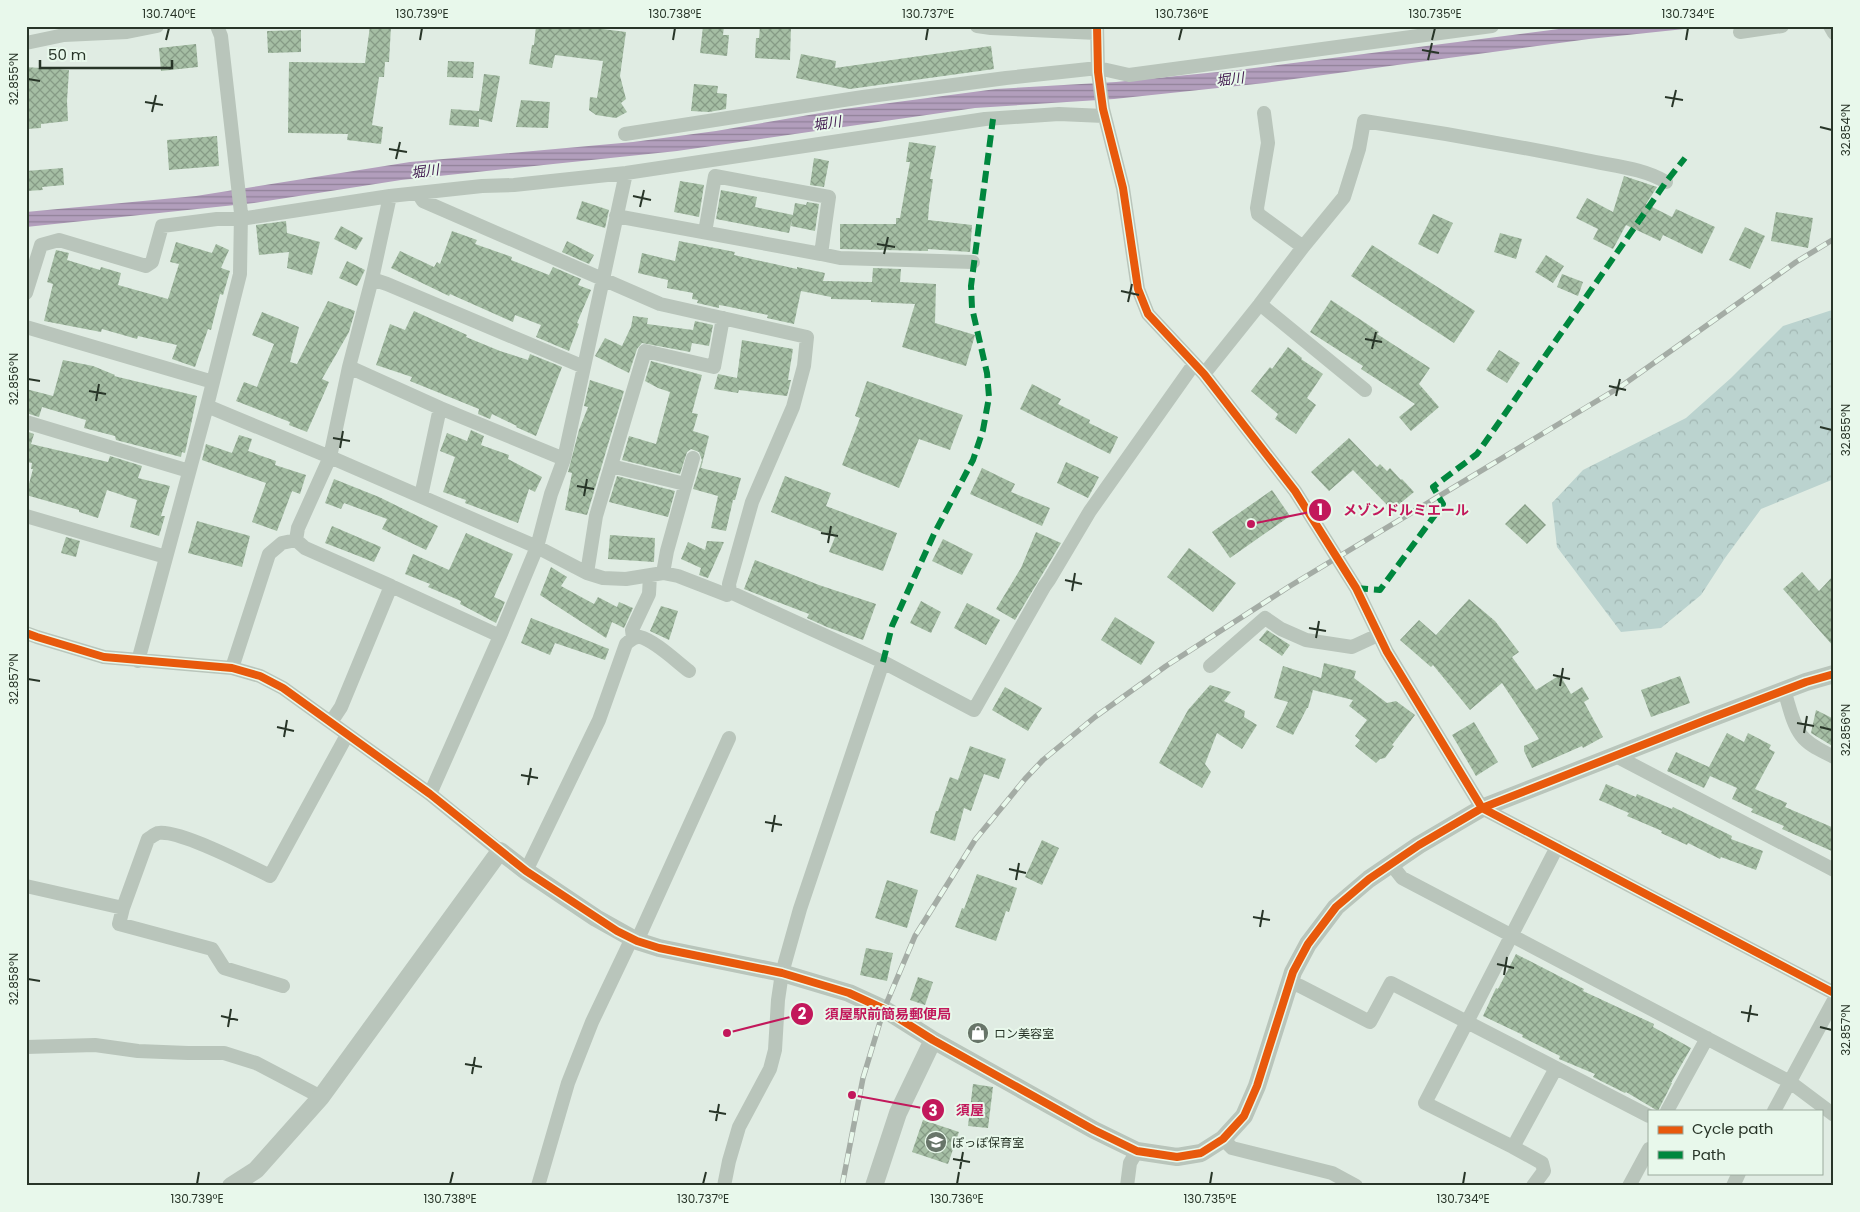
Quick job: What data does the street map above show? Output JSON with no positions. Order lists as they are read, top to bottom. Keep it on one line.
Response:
{"water":["堀川"],"places":{"other":["メゾンドルミエール","須屋駅前簡易郵便局","須屋"],"shop":["ロン美容室"],"school or university":["ぽっぽ保育室"]},"legend":["Cycle path","Path"],"scale_bar":"50 m","coordinates":["130.740°E","130.739°E","130.738°E","130.737°E","130.736°E","130.735°E","130.734°E","32.855°N","32.854°N","32.856°N","32.857°N","32.858°N"]}
